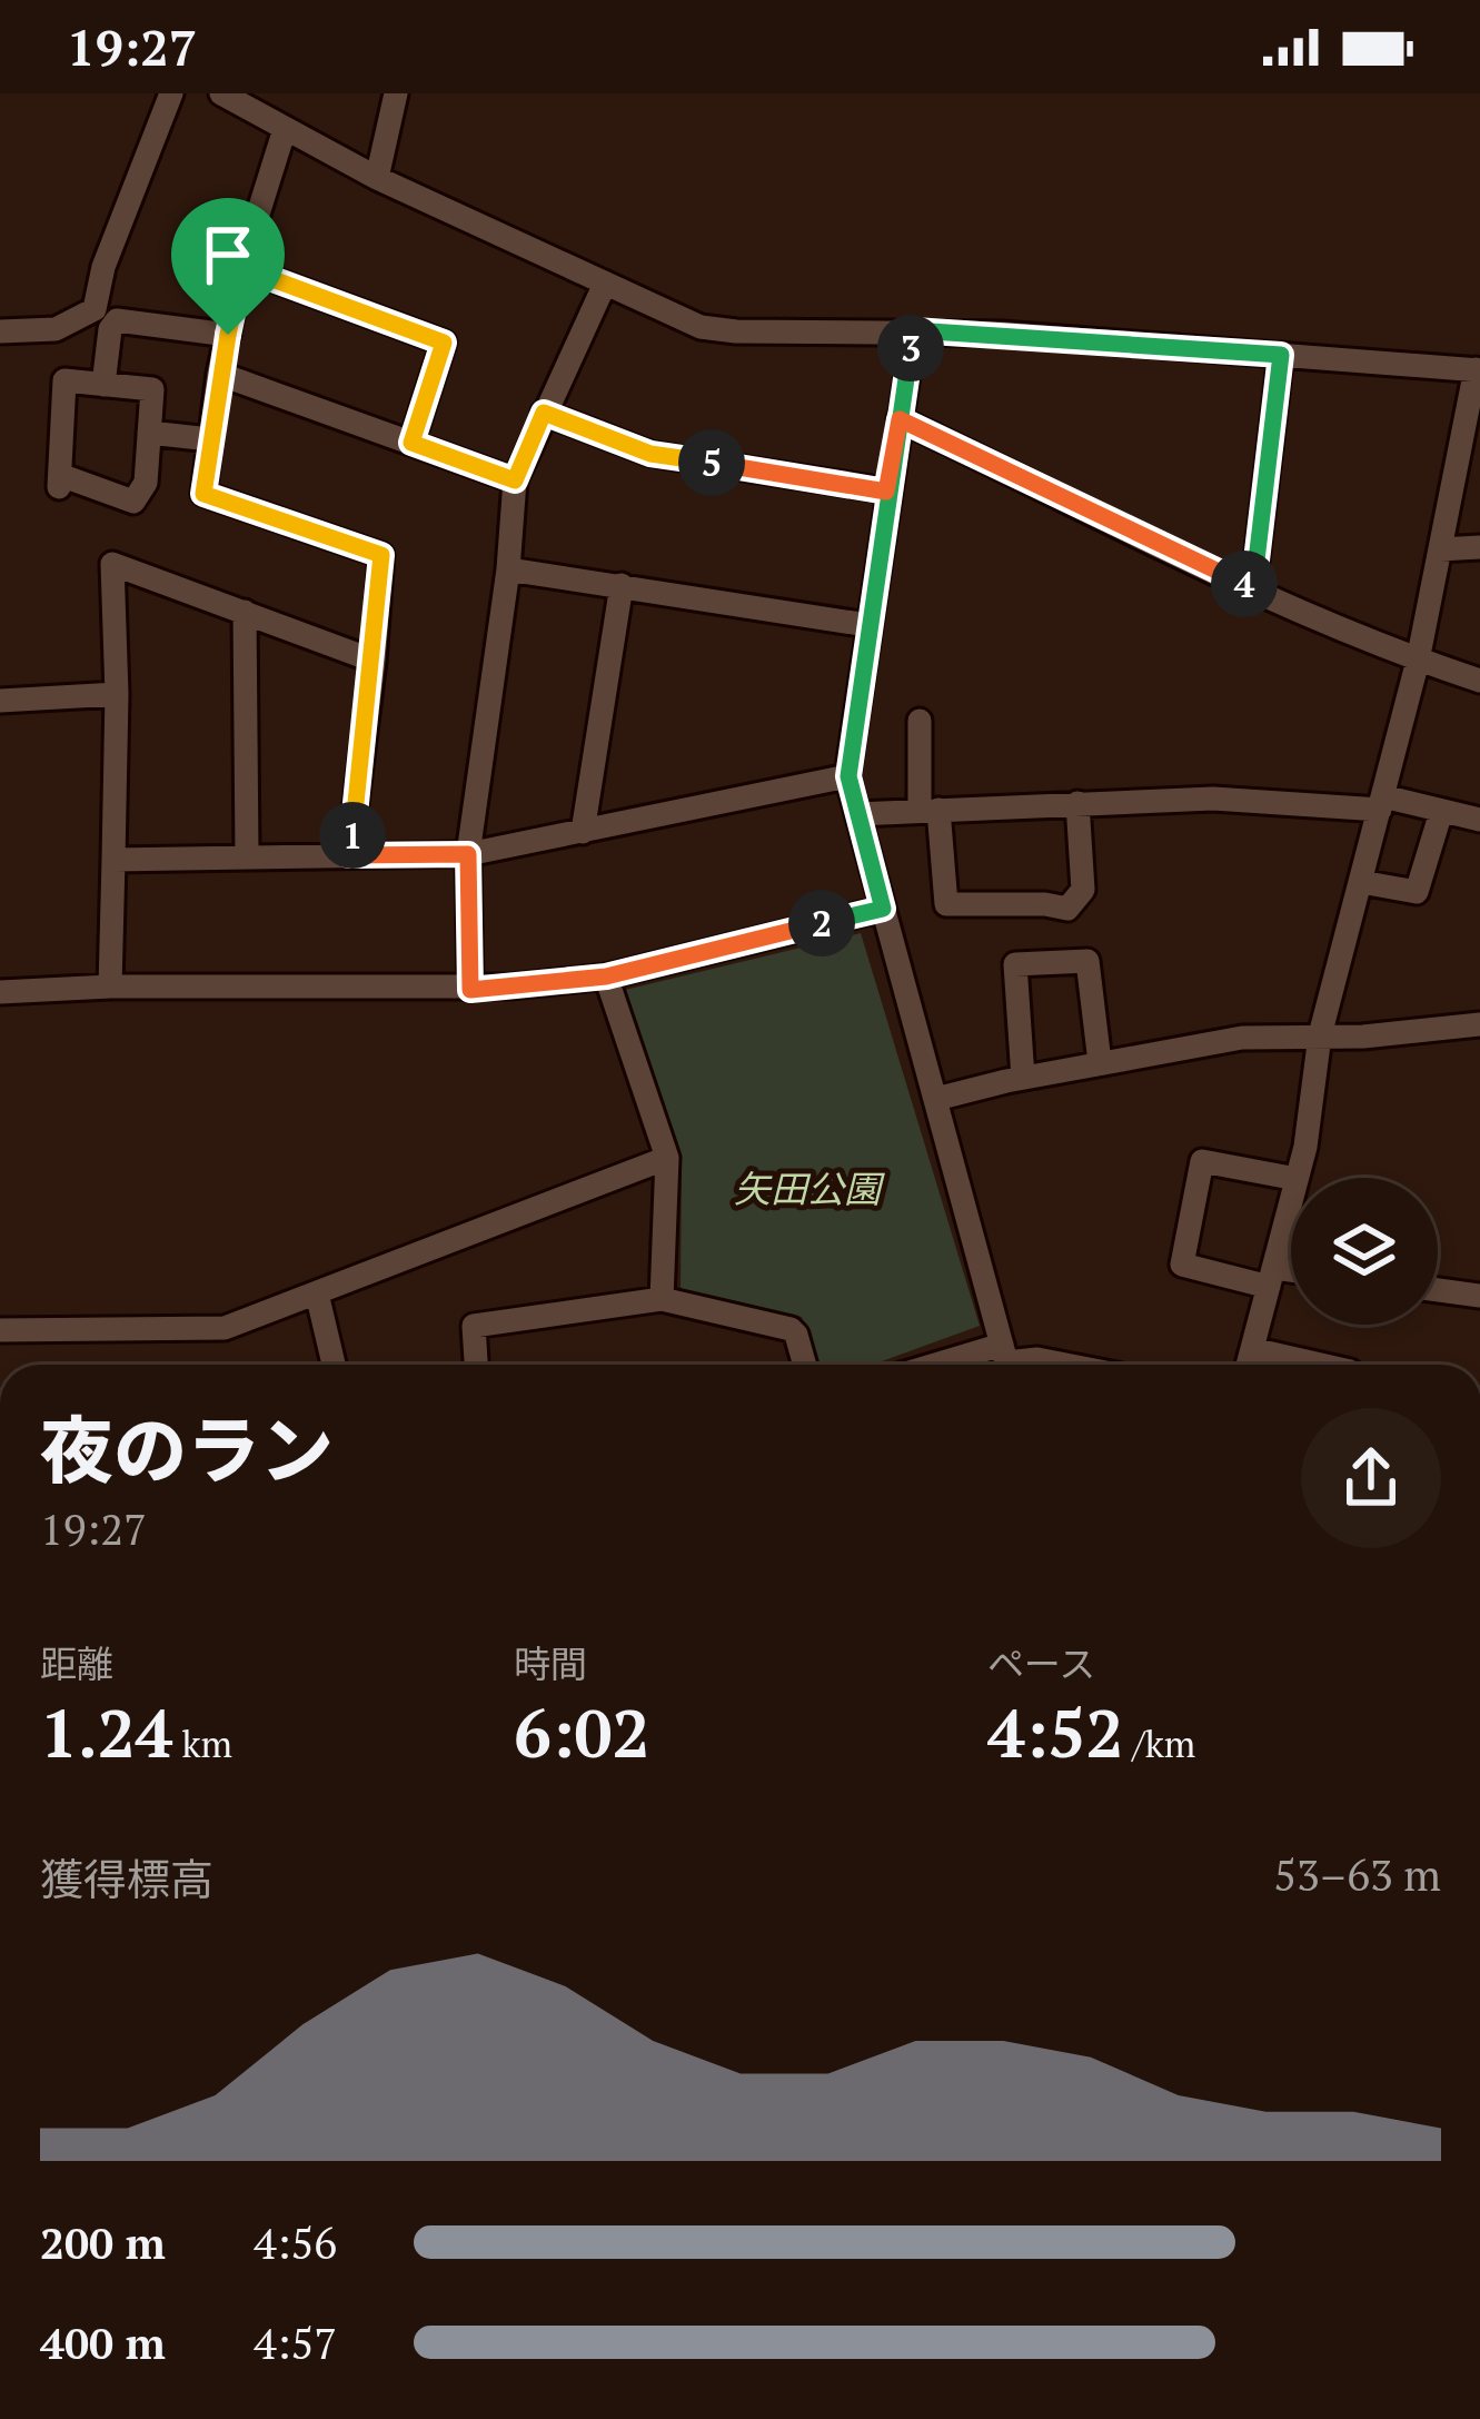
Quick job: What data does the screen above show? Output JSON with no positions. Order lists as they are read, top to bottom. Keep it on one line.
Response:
{"parks":["矢田公園"],"page":{"status":"19:27","pins":["3","5","4","1","2"],"heading":["夜のラン","19:27"],"stats":[["距離","1.24 km"],["時間","6:02"],["ペース","4:52 /km"]],"chart":["獲得標高","53–63 m"],"list":[{"name":"200 m","note":"4:56"},{"name":"400 m","note":"4:57"}]}}
